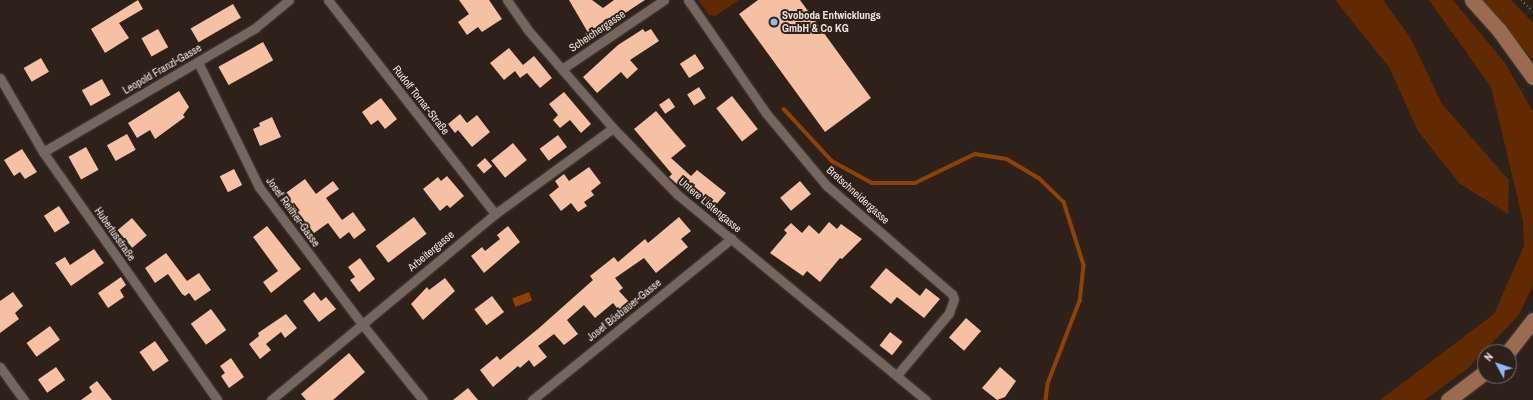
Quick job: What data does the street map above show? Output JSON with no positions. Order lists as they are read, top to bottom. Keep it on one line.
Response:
{"streets":{"street":["Scheichergasse","Leopold Franzl-Gasse","Rudolf Tornar-Straße","Bretschneidergasse","Untere Listengasse","Josef Reither-Gasse","Hubertusstraße","Arbeitergasse","Josef Bösbauer-Gasse"]},"crossings":[["Scheichergasse","Untere Listengasse"],["Leopold Franzl-Gasse","Josef Reither-Gasse"],["Leopold Franzl-Gasse","Hubertusstraße"],["Rudolf Tornar-Straße","Arbeitergasse"],["Bretschneidergasse","Untere Listengasse"],["Untere Listengasse","Arbeitergasse"],["Untere Listengasse","Josef Bösbauer-Gasse"],["Josef Reither-Gasse","Arbeitergasse"]],"places":["Svoboda Entwicklungs GmbH & Co KG"],"north":"top left"}
